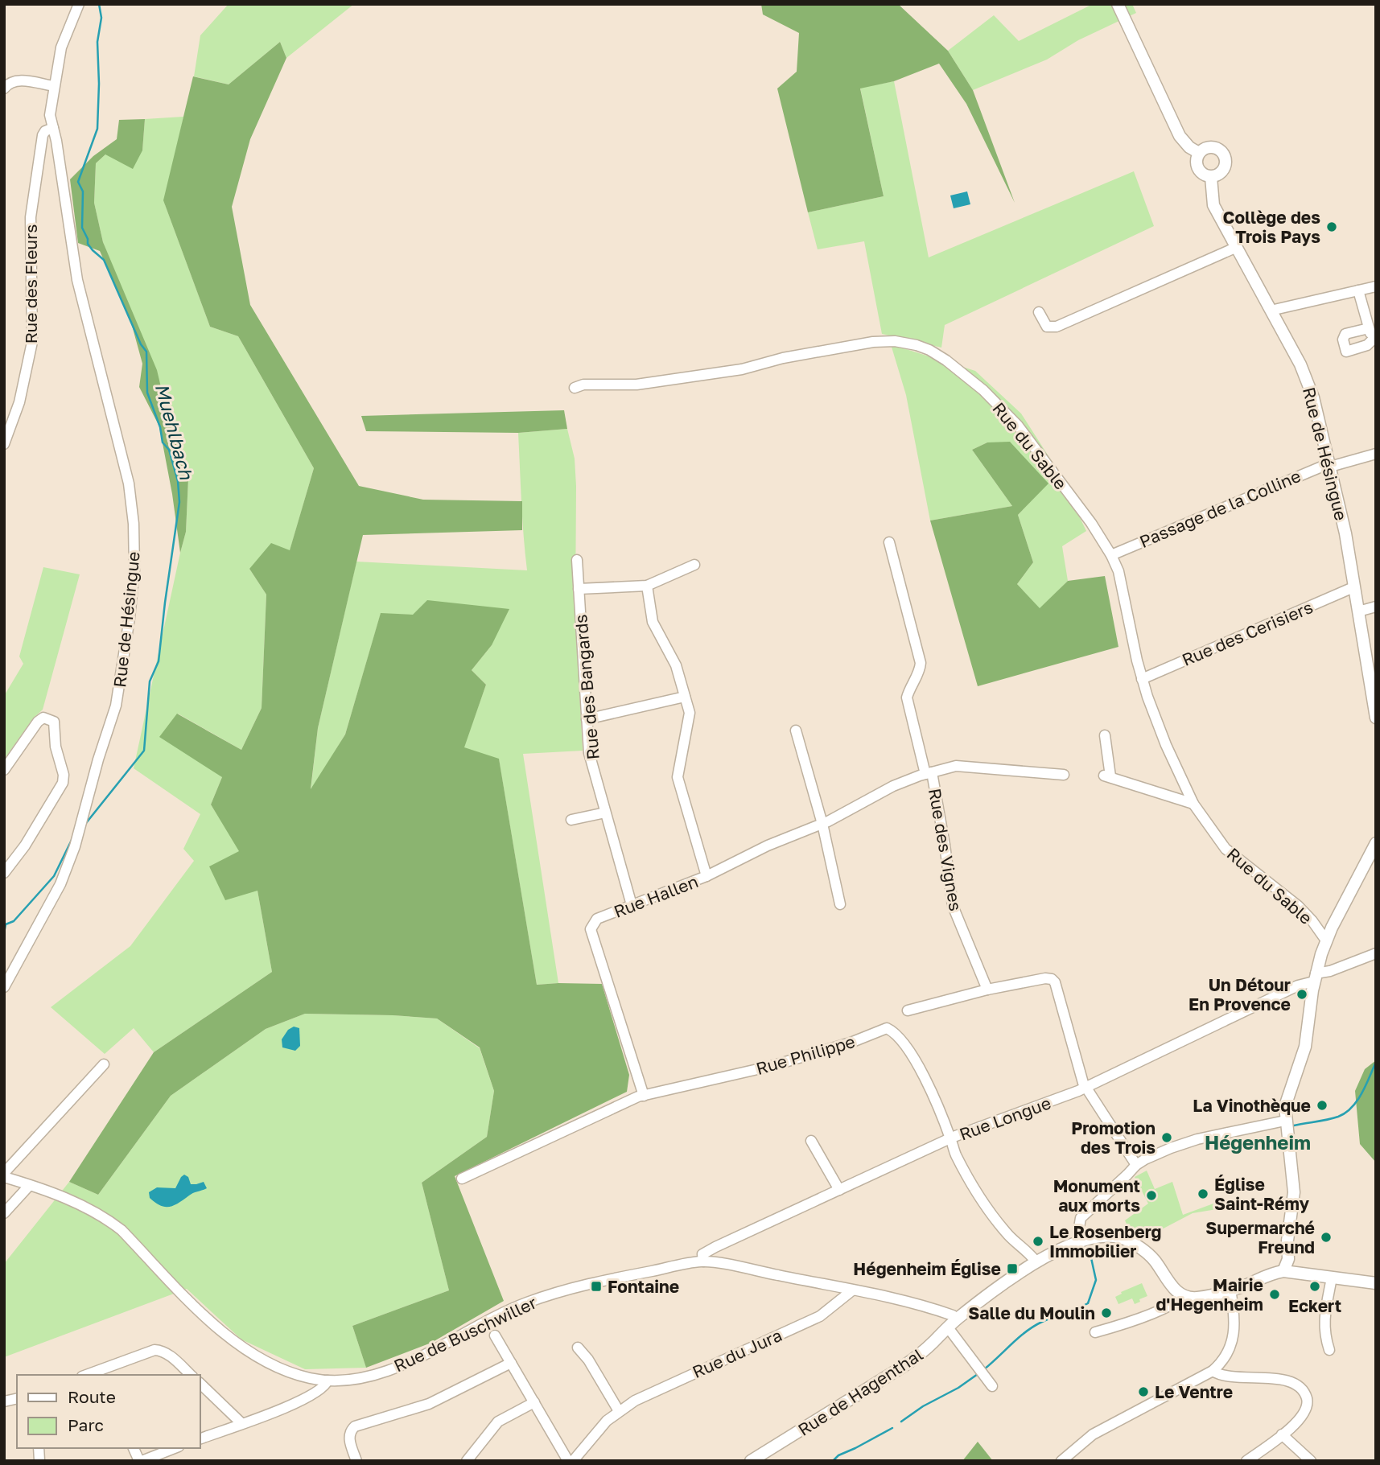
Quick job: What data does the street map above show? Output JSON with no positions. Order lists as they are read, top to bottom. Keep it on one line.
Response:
{"streets":{"main road":["Rue de Hésingue","Rue de Hagenthal"],"street":["Rue des Fleurs","Rue du Sable","Passage de la Colline","Rue des Cerisiers","Rue des Bangards","Rue des Vignes","Rue Hallen","Rue Philippe","Rue Longue","Rue de Buschwiller","Rue du Jura"]},"crossings":[["Rue des Fleurs","Rue de Hésingue"],["Rue du Sable","Passage de la Colline"],["Rue du Sable","Rue des Cerisiers"],["Rue de Hésingue","Passage de la Colline"],["Rue de Hésingue","Rue des Cerisiers"],["Rue des Bangards","Rue Hallen"],["Rue des Vignes","Rue Hallen"],["Rue Hallen","Rue Philippe"],["Rue Philippe","Rue Longue"],["Rue Philippe","Rue de Hagenthal"],["Rue Longue","Rue de Buschwiller"],["Rue de Buschwiller","Rue du Jura"],["Rue de Buschwiller","Rue de Hagenthal"]],"districts":["Hégenheim"],"water":["Muehlbach"],"places":{"other":["Collège des Trois Pays","Un Détour En Provence","La Vinothèque","Promotion des Trois","Église Saint-Rémy","Monument aux morts","Supermarché Freund","Le Rosenberg Immobilier","Eckert","Mairie d'Hegenheim","Salle du Moulin","Le Ventre"],"transit":["Hégenheim Église","Fontaine"]},"legend":["Route","Parc"]}
